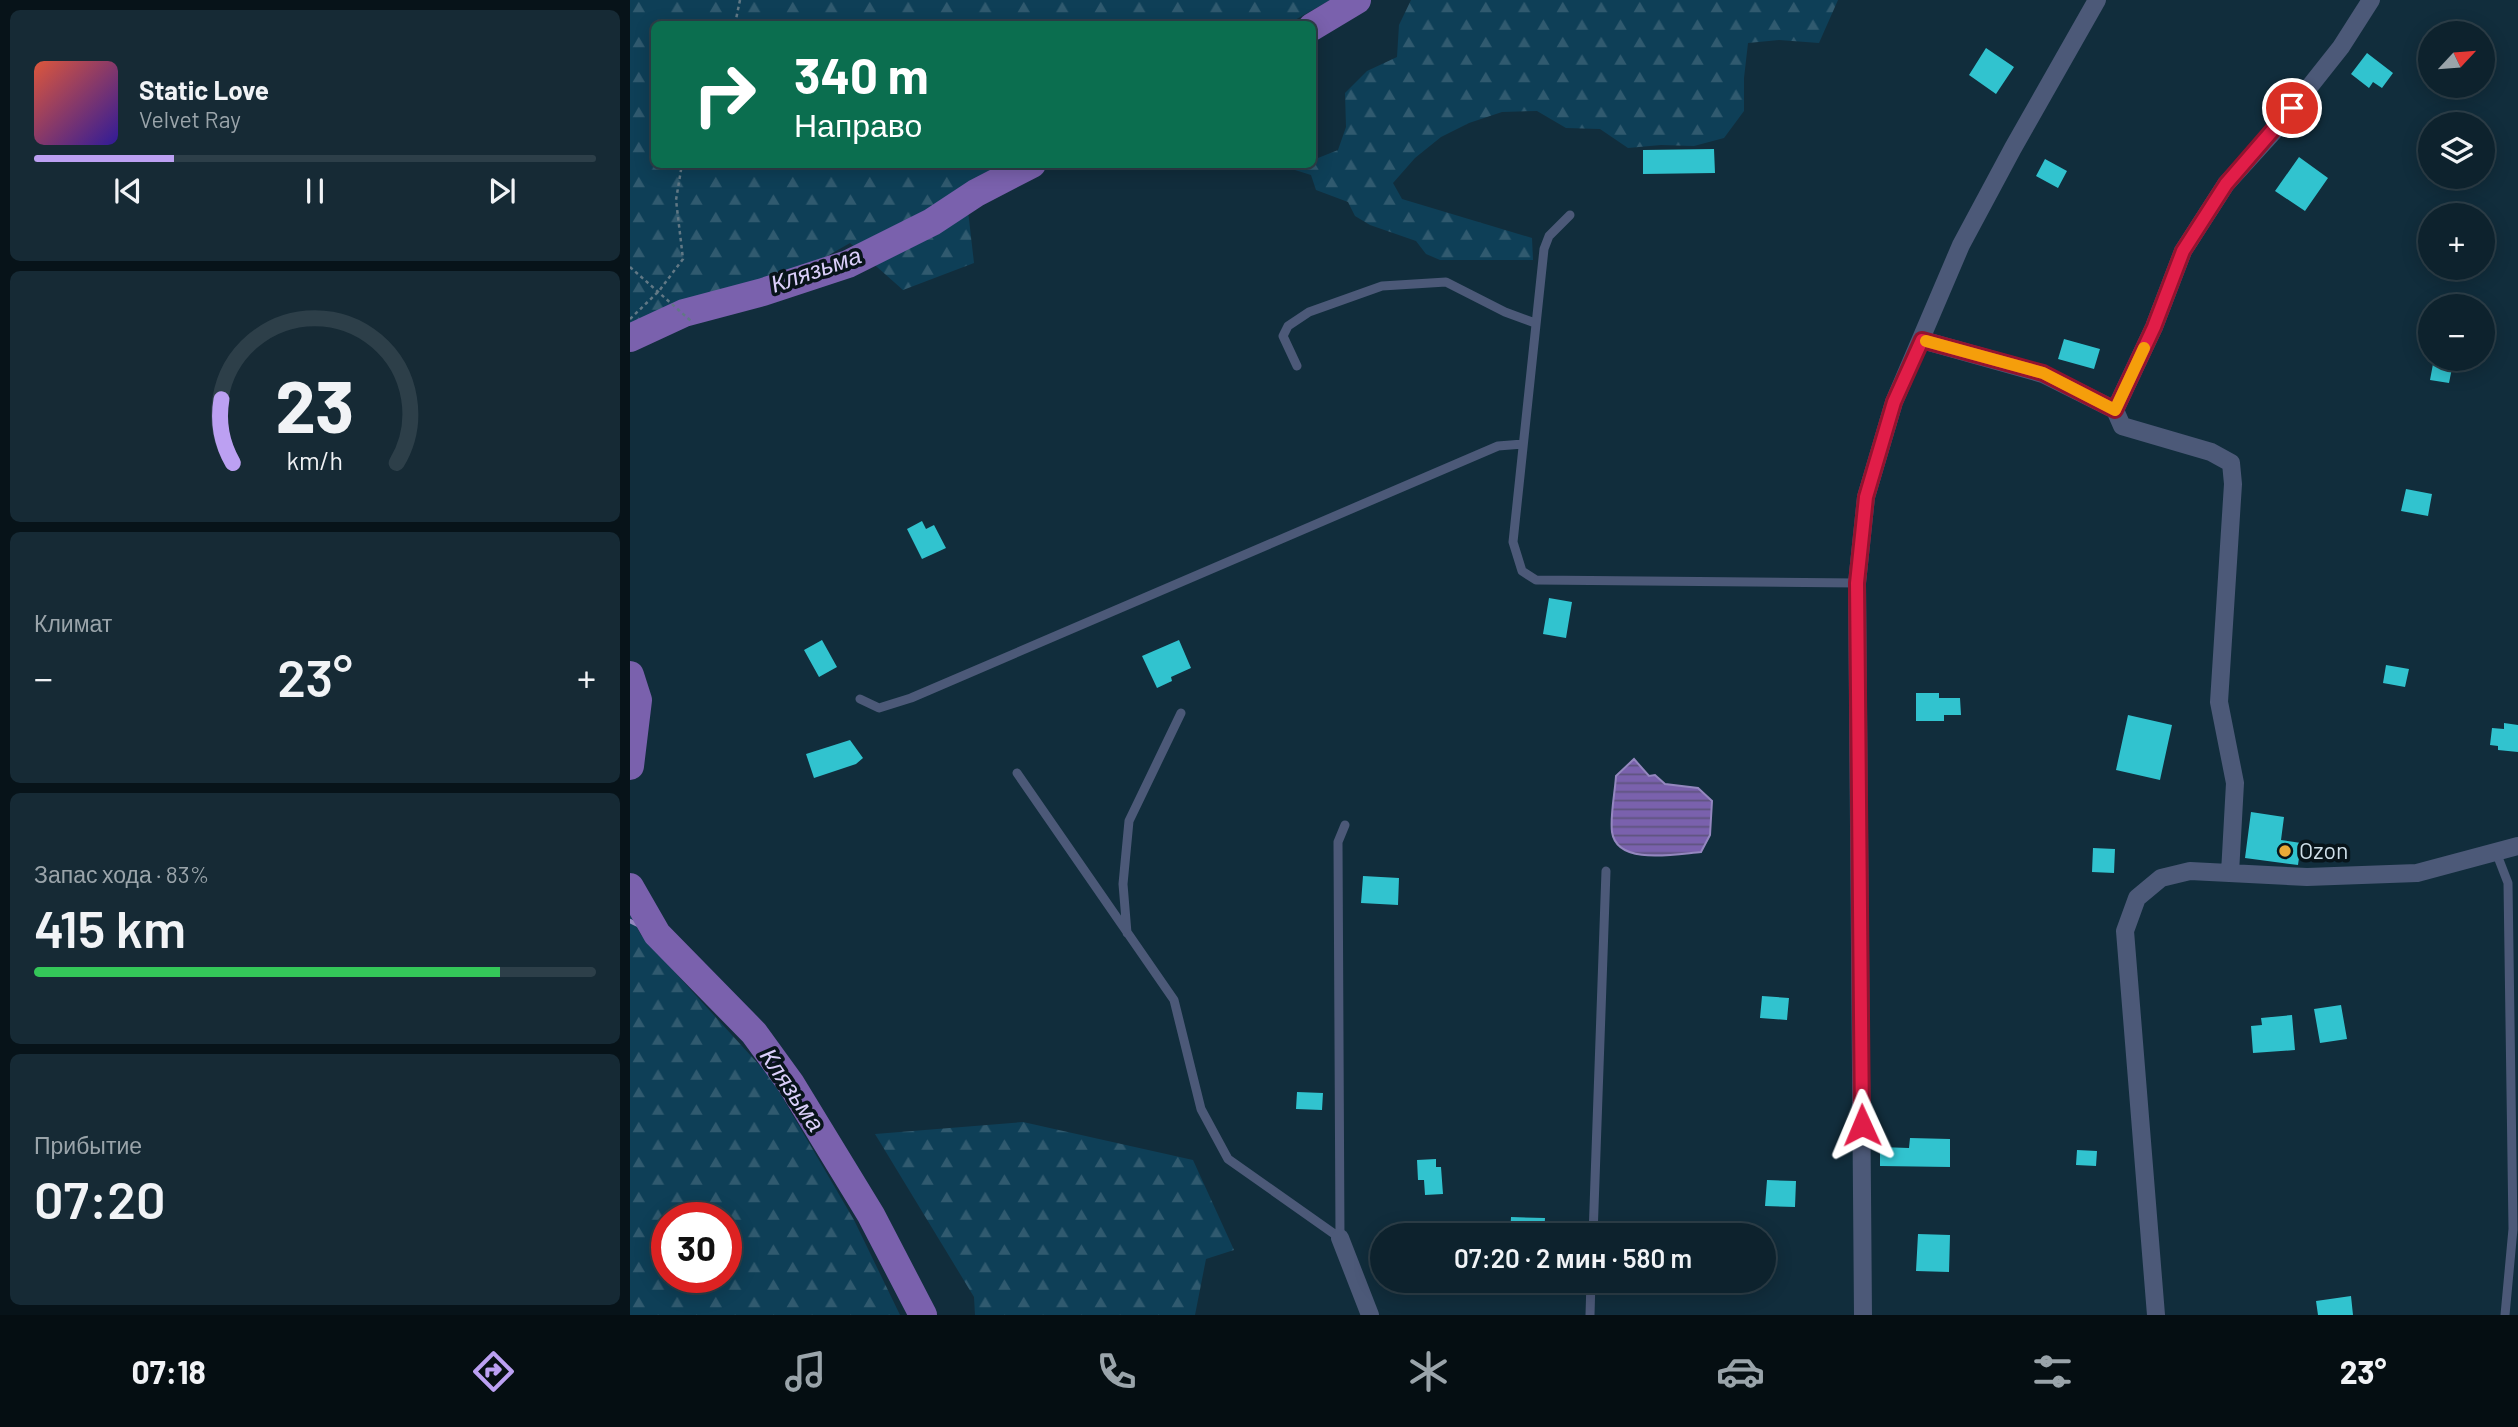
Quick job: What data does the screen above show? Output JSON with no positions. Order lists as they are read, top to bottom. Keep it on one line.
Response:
{"water":["Клязьма"],"places":["Ozon"],"north":"top right","page":{"map_buttons":["+","−"],"turn":["340 m","Направо"],"song":["Static Love","Velvet Ray"],"tile":["Климат",["Запас хода · 83%","415 km"],["Прибытие","07:20"]],"heat":["−","23°","+"],"limit":"30","trip":"07:20 · 2 мин · 580 m","tabs":["07:18","23°"],"gauge":["23","km/h"]}}
